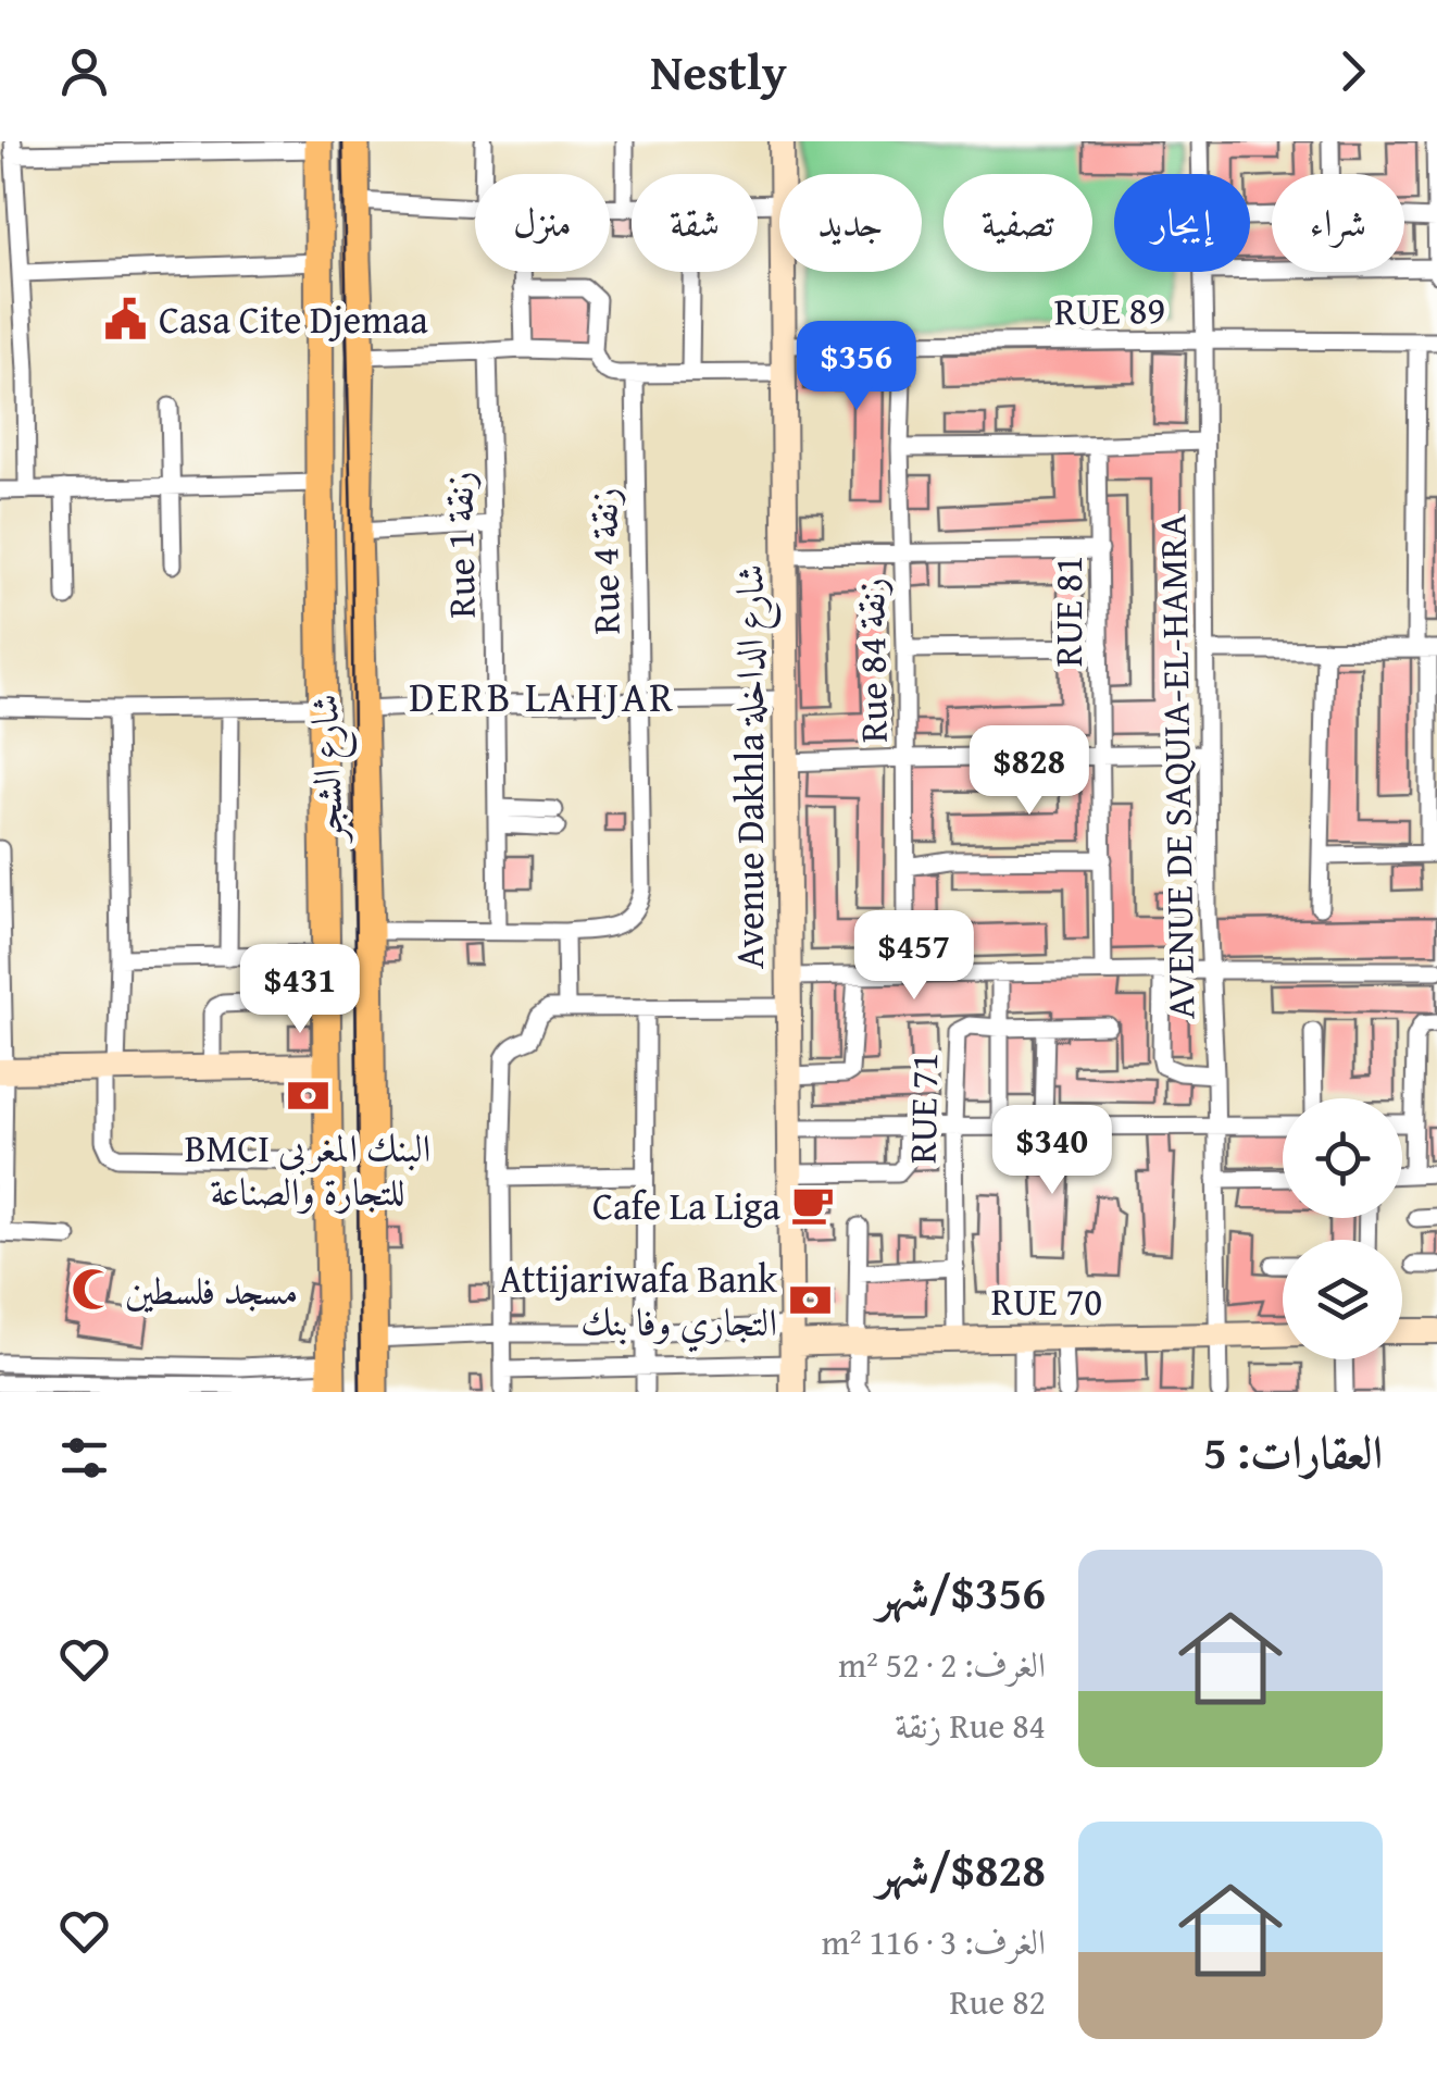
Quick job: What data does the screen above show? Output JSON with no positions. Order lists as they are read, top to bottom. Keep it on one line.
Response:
{"streets":{"main road":["شارع الشجر"],"street":["RUE 89","Rue 1 زنقة","Rue 4 زنقة","RUE 81","Rue 84 زنقة","Avenue Dakhla شارع الداخلة","AVENUE DE SAQUIA-EL-HAMRA","RUE 71","RUE 70"]},"crossings":[["RUE 89","Rue 84 زنقة"],["RUE 89","Avenue Dakhla شارع الداخلة"],["RUE 89","AVENUE DE SAQUIA-EL-HAMRA"],["Avenue Dakhla شارع الداخلة","RUE 70"],["AVENUE DE SAQUIA-EL-HAMRA","RUE 70"],["RUE 71","RUE 70"]],"districts":["DERB LAHJAR"],"places":{"public building":["Casa Cite Djemaa"],"bank":["BMCI البنك المغربي للتجارة والصناعة","Attijariwafa Bank التجاري وفا بنك"],"cafe":["Cafe La Liga"],"mosque":["مسجد فلسطين"]},"page":{"header":"Nestly","chip":["شراء","إيجار","تصفية","جديد","شقة","منزل"],"price":["$356","$828","$457","$431","$340"],"heading":"العقارات: 5","list":[{"name":"$356/شهر","note":"الغرف: 2 · 52 m² · Rue 84 زنقة"},{"name":"$828/شهر","note":"الغرف: 3 · 116 m² · Rue 82"}]}}
